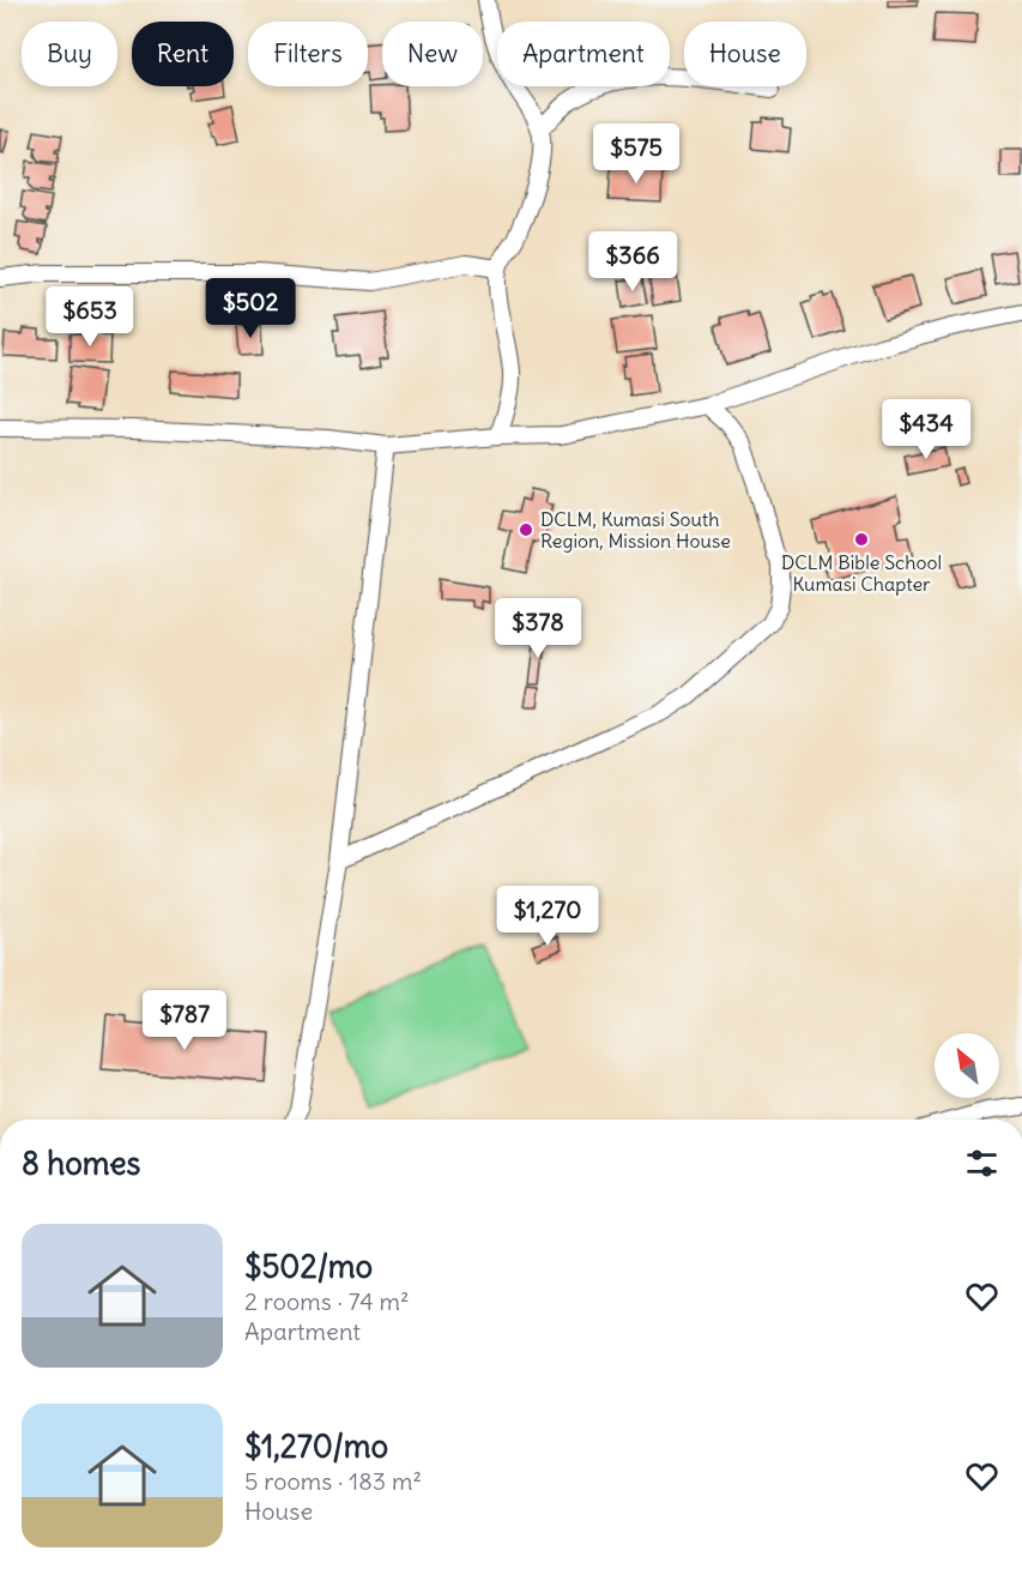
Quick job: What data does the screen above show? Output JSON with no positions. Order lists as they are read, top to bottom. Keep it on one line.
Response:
{"places":["DCLM, Kumasi South Region, Mission House","DCLM Bible School Kumasi Chapter"],"north":"top left","page":{"chip":["Buy","Rent","Filters","New","Apartment","House"],"price":["$575","$366","$502","$653","$434","$378","$1,270","$787"],"heading":"8 homes","list":[{"name":"$502/mo","note":"2 rooms · 74 m² · Apartment"},{"name":"$1,270/mo","note":"5 rooms · 183 m² · House"}]}}
